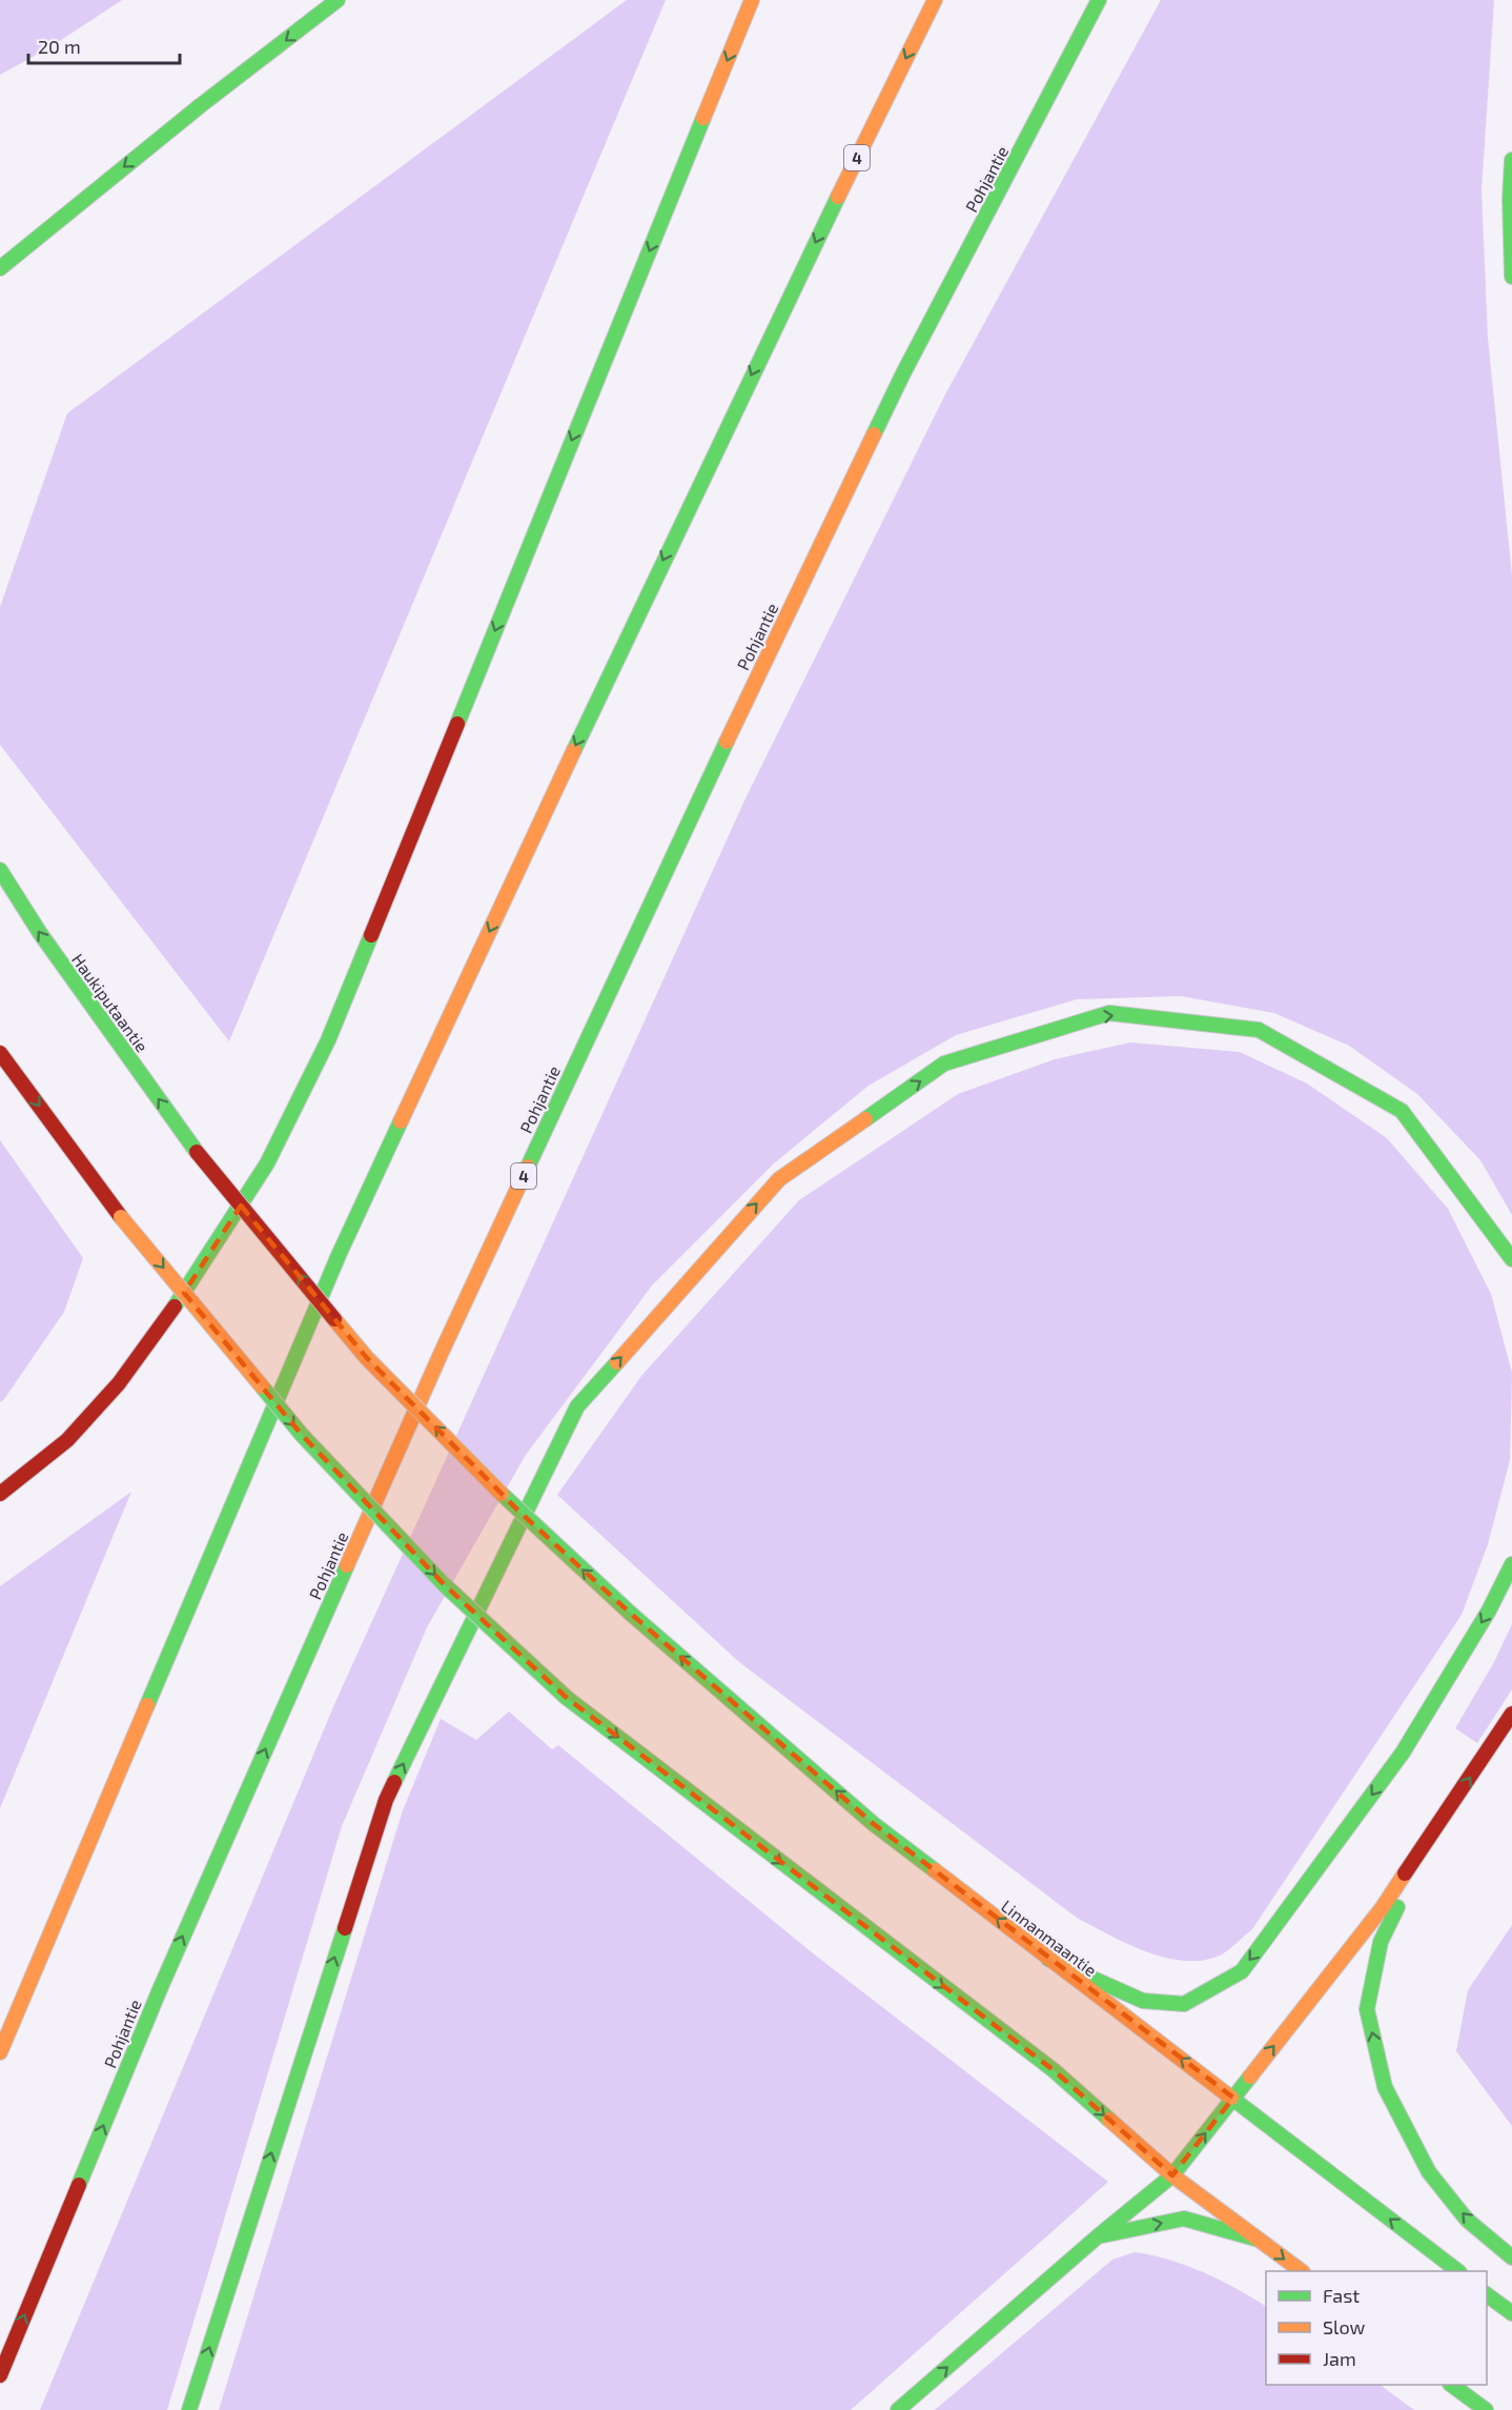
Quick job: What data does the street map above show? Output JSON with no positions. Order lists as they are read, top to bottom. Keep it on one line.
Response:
{"streets":{"main road":["4","Pohjantie","Haukiputaantie","Linnanmaantie"]},"crossings":[["Haukiputaantie","Linnanmaantie"]],"one_way":["Pohjantie"],"legend":["Fast","Slow","Jam"],"scale_bar":"20 m"}
